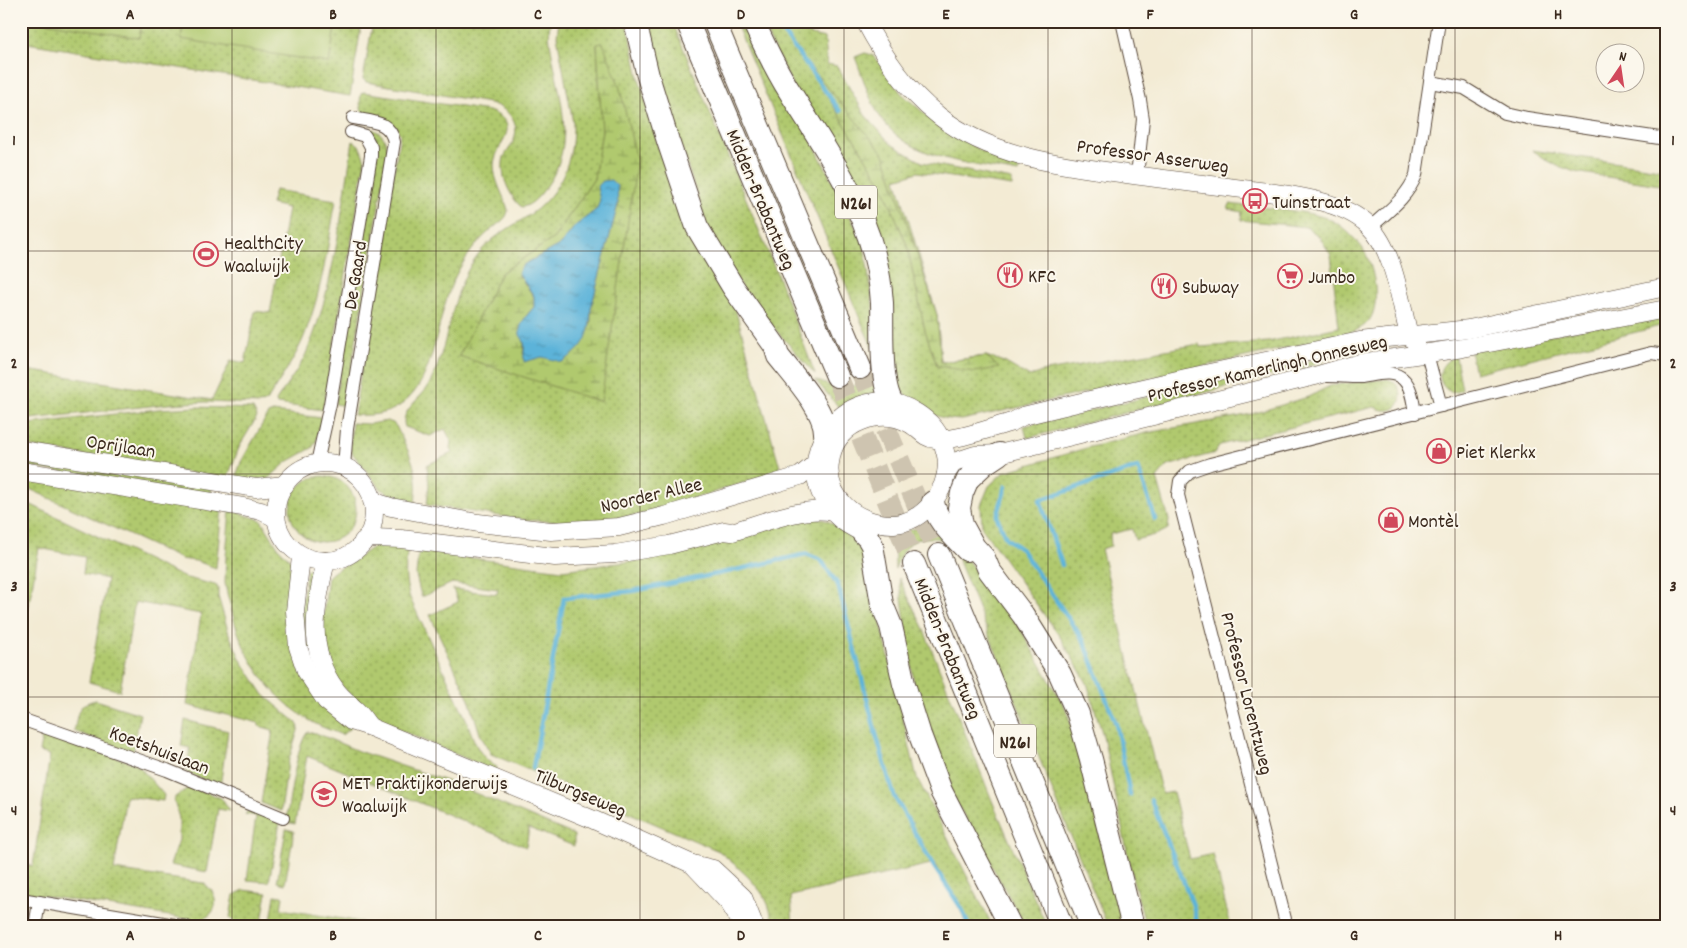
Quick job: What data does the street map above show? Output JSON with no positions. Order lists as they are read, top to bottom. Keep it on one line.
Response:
{"streets":{"highway":["Midden-Brabantweg","N261"],"street":["Professor Asserweg","De Gaard","Professor Kamerlingh Onnesweg","Oprijlaan","Noorder Allee","Professor Lorentzweg","Koetshuislaan","Tilburgseweg"]},"crossings":[["Professor Asserweg","Professor Kamerlingh Onnesweg"],["De Gaard","Oprijlaan"],["De Gaard","Noorder Allee"],["De Gaard","Tilburgseweg"],["Oprijlaan","Noorder Allee"],["Oprijlaan","Tilburgseweg"],["Noorder Allee","Tilburgseweg"]],"places":{"bus stop":["Tuinstraat"],"sports":["HealthCity Waalwijk"],"restaurant":["KFC","Subway"],"supermarket":["Jumbo"],"shop":["Piet Klerkx","Montèl"],"school or university":["MET Praktijkonderwijs Waalwijk"]},"north":"top","grid":{"columns":["A","B","C","D","E","F","G","H"],"rows":["1","2","3","4"]}}
